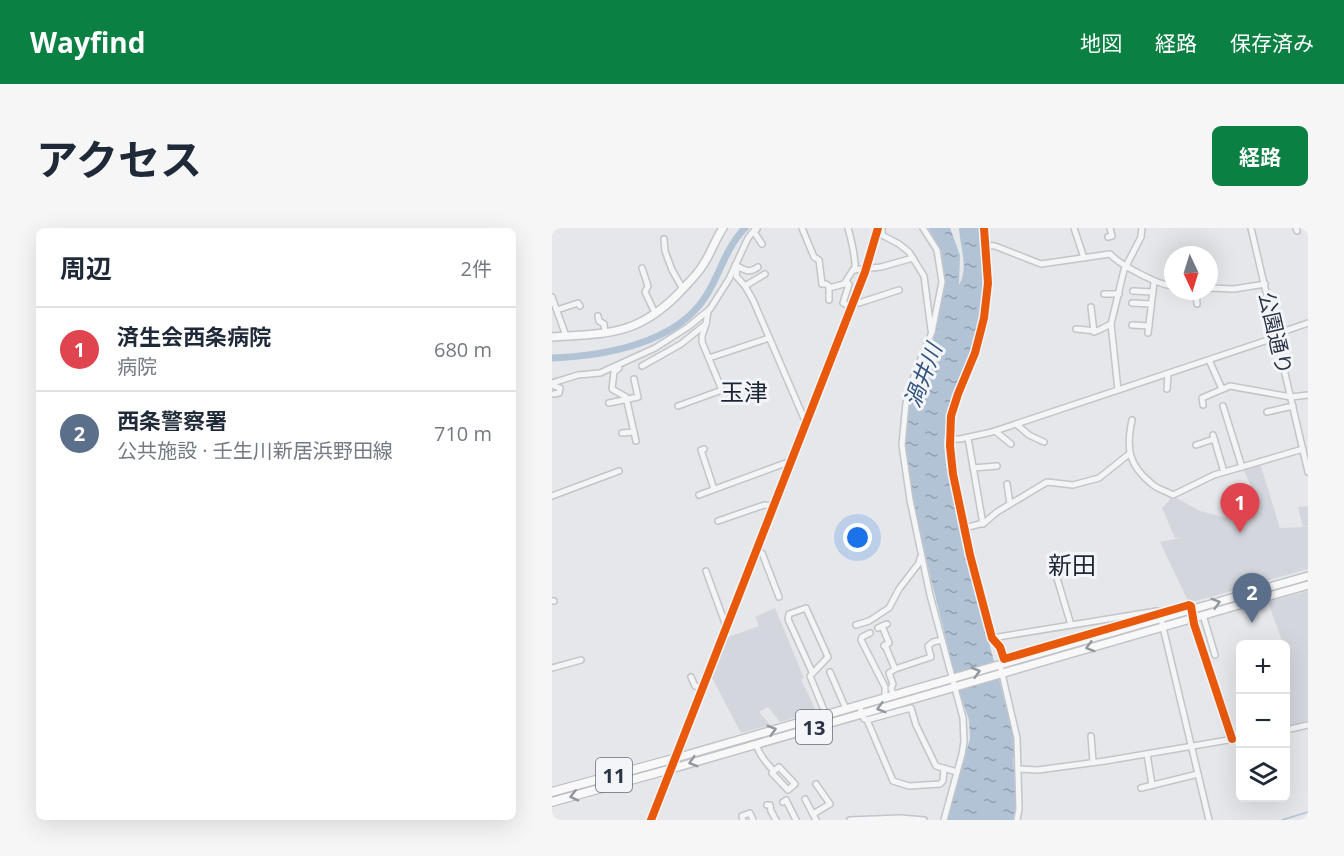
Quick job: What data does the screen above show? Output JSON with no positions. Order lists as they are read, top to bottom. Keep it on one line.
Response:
{"streets":{"highway":["11"],"main road":["13"],"street":["公園通り"]},"crossings":[["13","11"]],"districts":["玉津","新田"],"water":["渦井川"],"north":"bottom","page":{"header":"Wayfind","nav":["地図","経路","保存済み"],"title":"アクセス","buttons":"経路","heading":["周辺","2件"],"list":[{"mark":"1","name":"済生会西条病院","note":"病院","value":"680 m"},{"mark":"2","name":"西条警察署","note":"公共施設 · 壬生川新居浜野田線","value":"710 m"}],"pins":["1","2"],"map_buttons":["+","−"]}}
